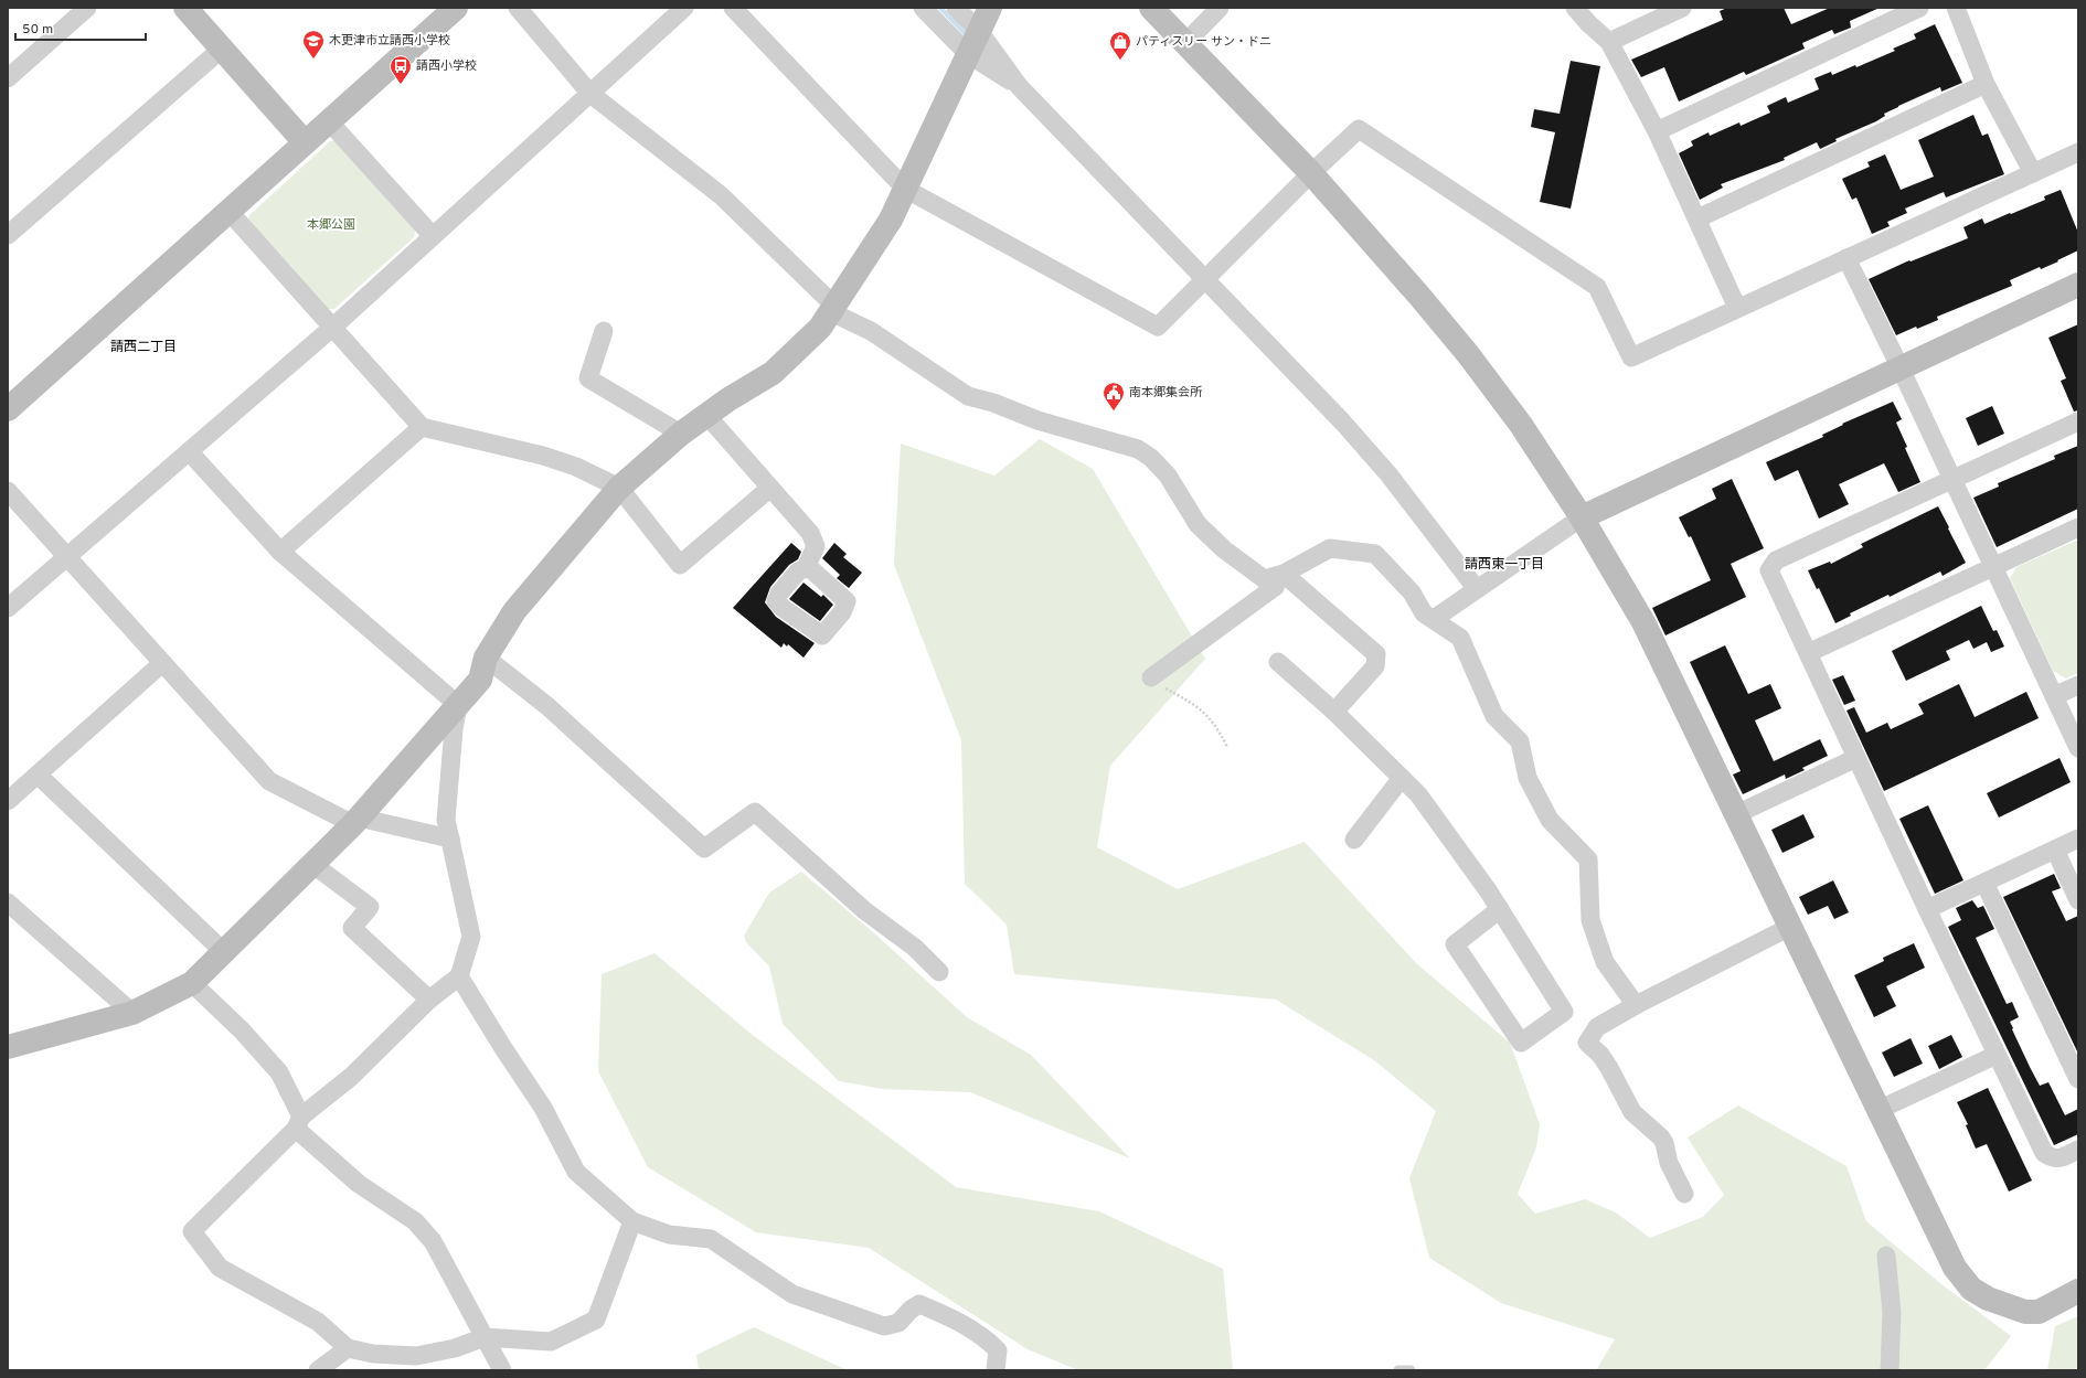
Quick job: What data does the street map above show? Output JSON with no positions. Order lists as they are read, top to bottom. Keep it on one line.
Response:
{"districts":["請西二丁目","請西東一丁目"],"parks":["本郷公園"],"places":{"school or university":["木更津市立請西小学校"],"shop":["パティスリー サン・ドニ"],"bus stop":["請西小学校"],"public building":["南本郷集会所"]},"scale_bar":"50 m"}
